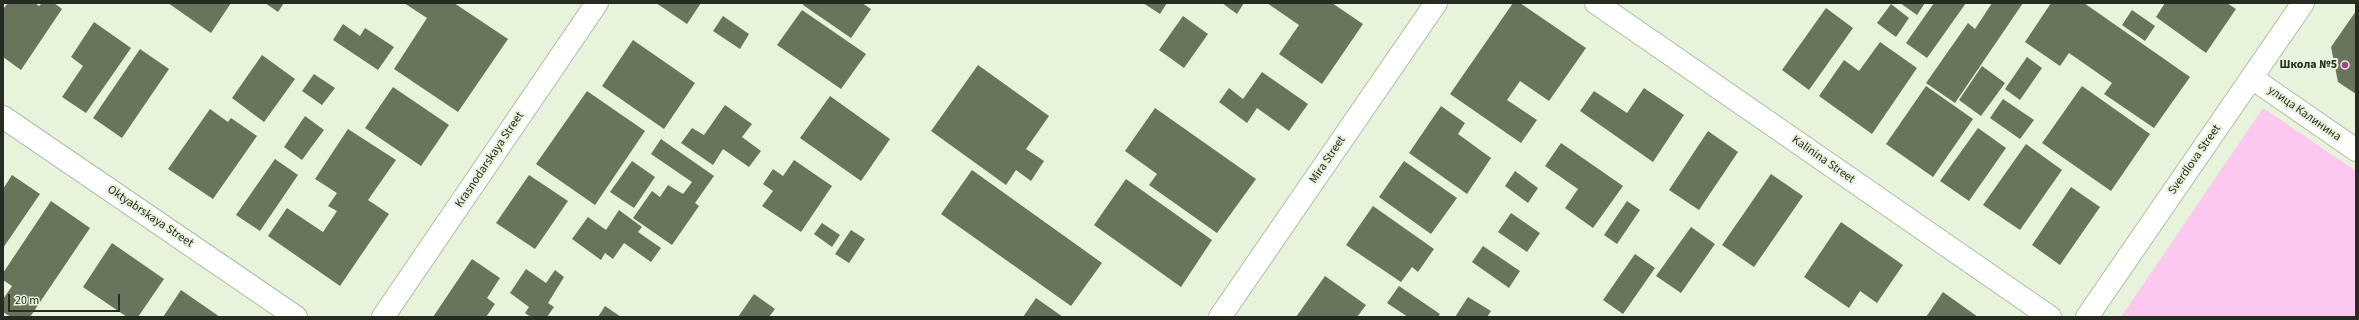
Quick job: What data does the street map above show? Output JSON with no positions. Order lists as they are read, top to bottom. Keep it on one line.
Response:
{"streets":{"street":["улица Калинина","Krasnodarskaya Street","Mira Street","Kalinina Street","Sverdlova Street","Oktyabrskaya Street"]},"crossings":[["улица Калинина","Sverdlova Street"]],"places":["Школа №5"],"scale_bar":"20 m"}
